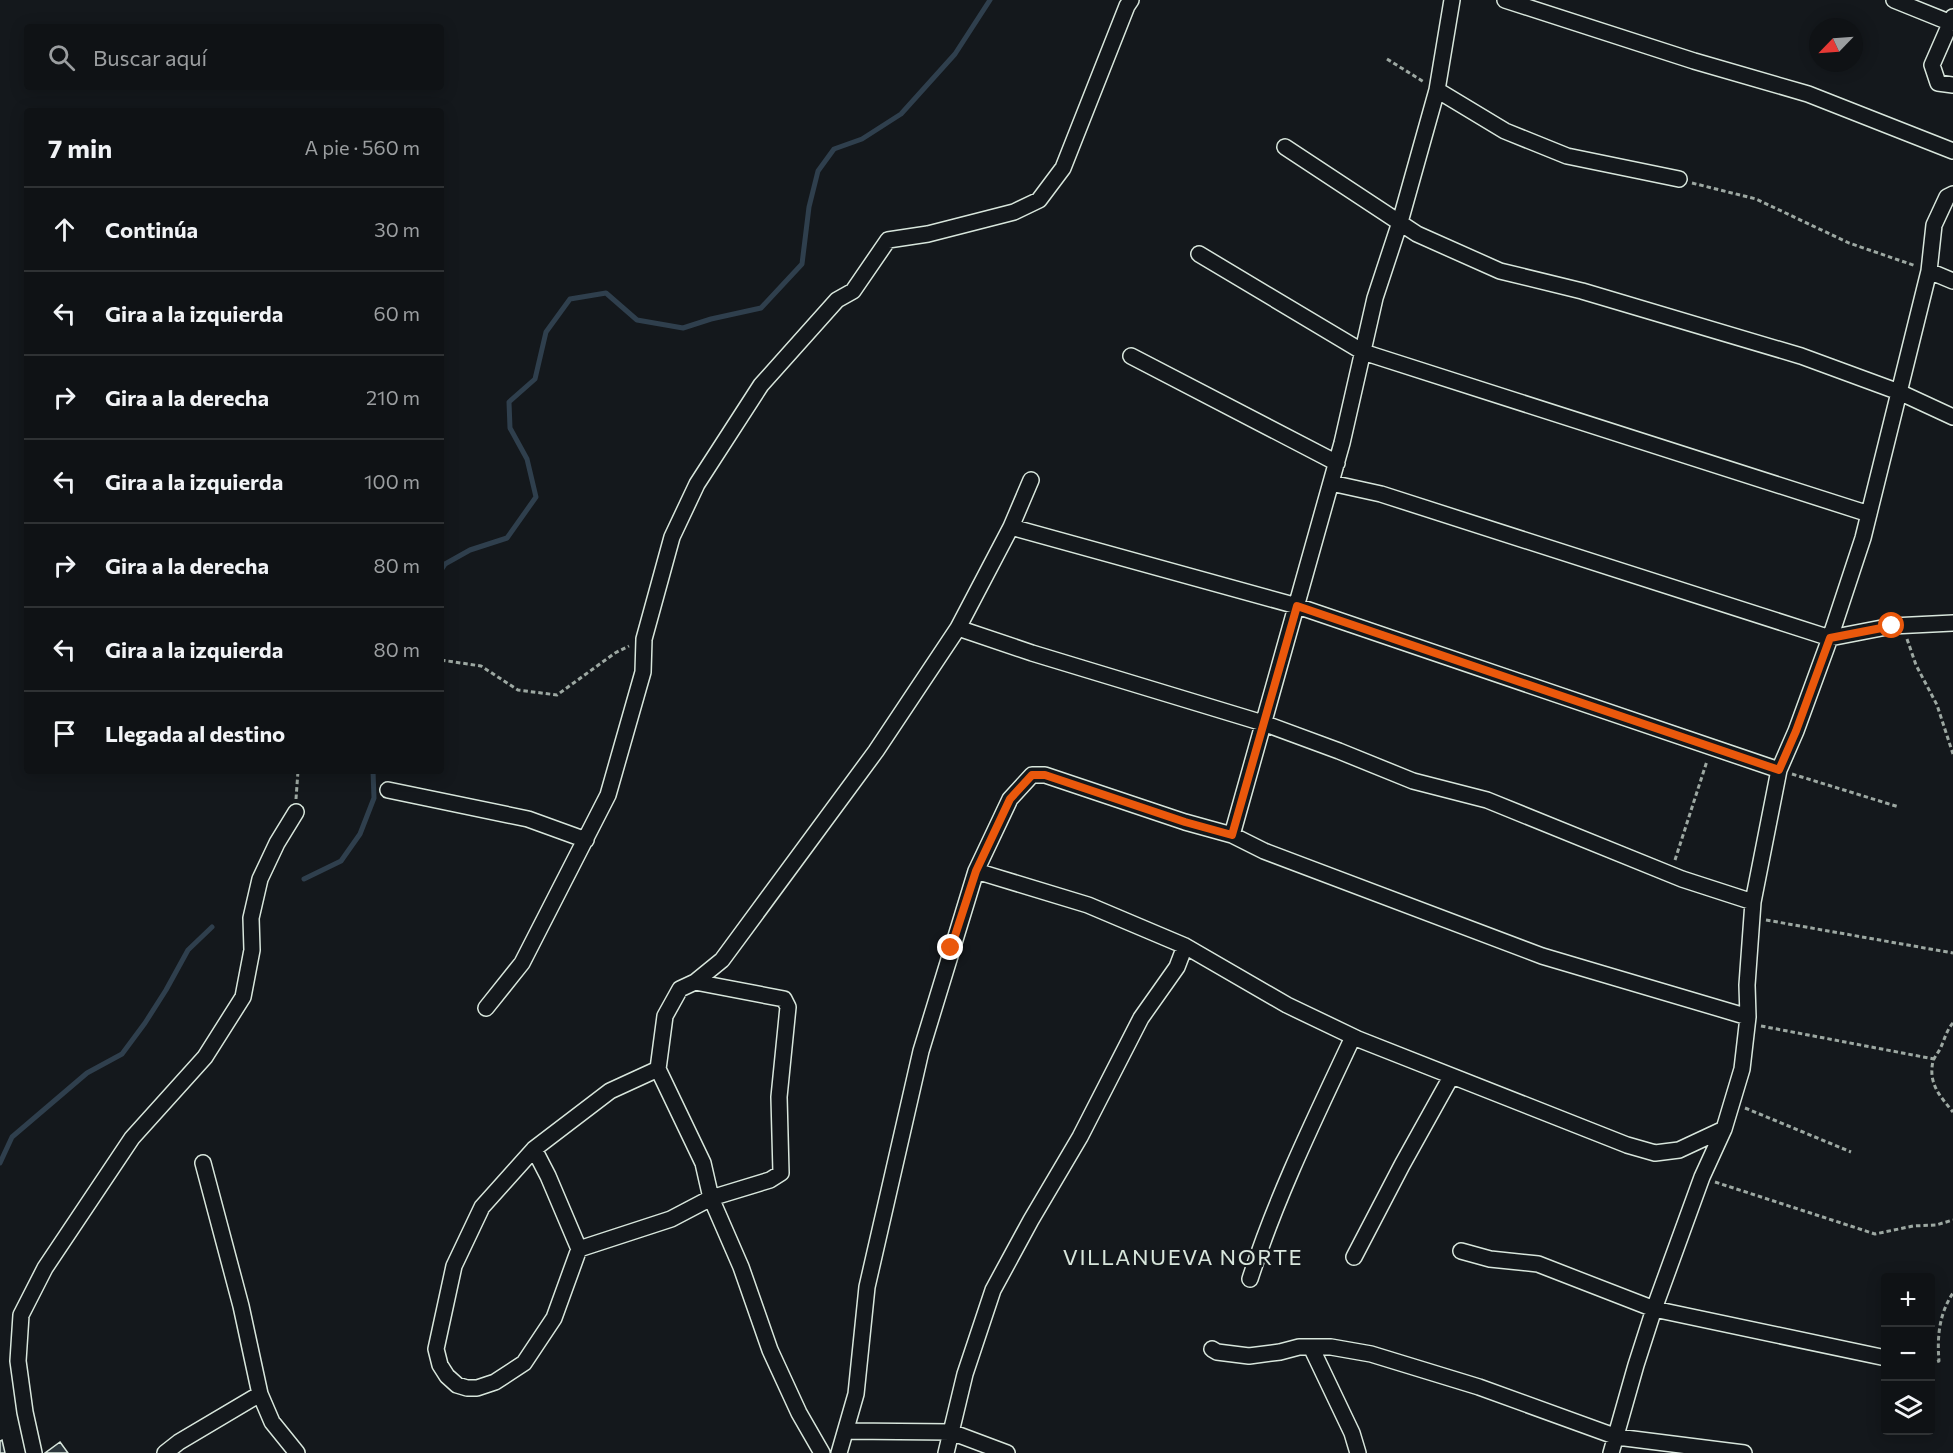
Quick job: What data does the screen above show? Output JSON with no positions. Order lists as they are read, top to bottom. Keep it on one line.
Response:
{"districts":["VILLANUEVA NORTE"],"north":"bottom left","page":{"search":"Buscar aquí","heading":["7 min","A pie · 560 m"],"list":[["Continúa","30 m"],["Gira a la izquierda","60 m"],["Gira a la derecha","210 m"],["Gira a la izquierda","100 m"],["Gira a la derecha","80 m"],["Gira a la izquierda","80 m"],"Llegada al destino"],"map_buttons":["+","−"]}}
